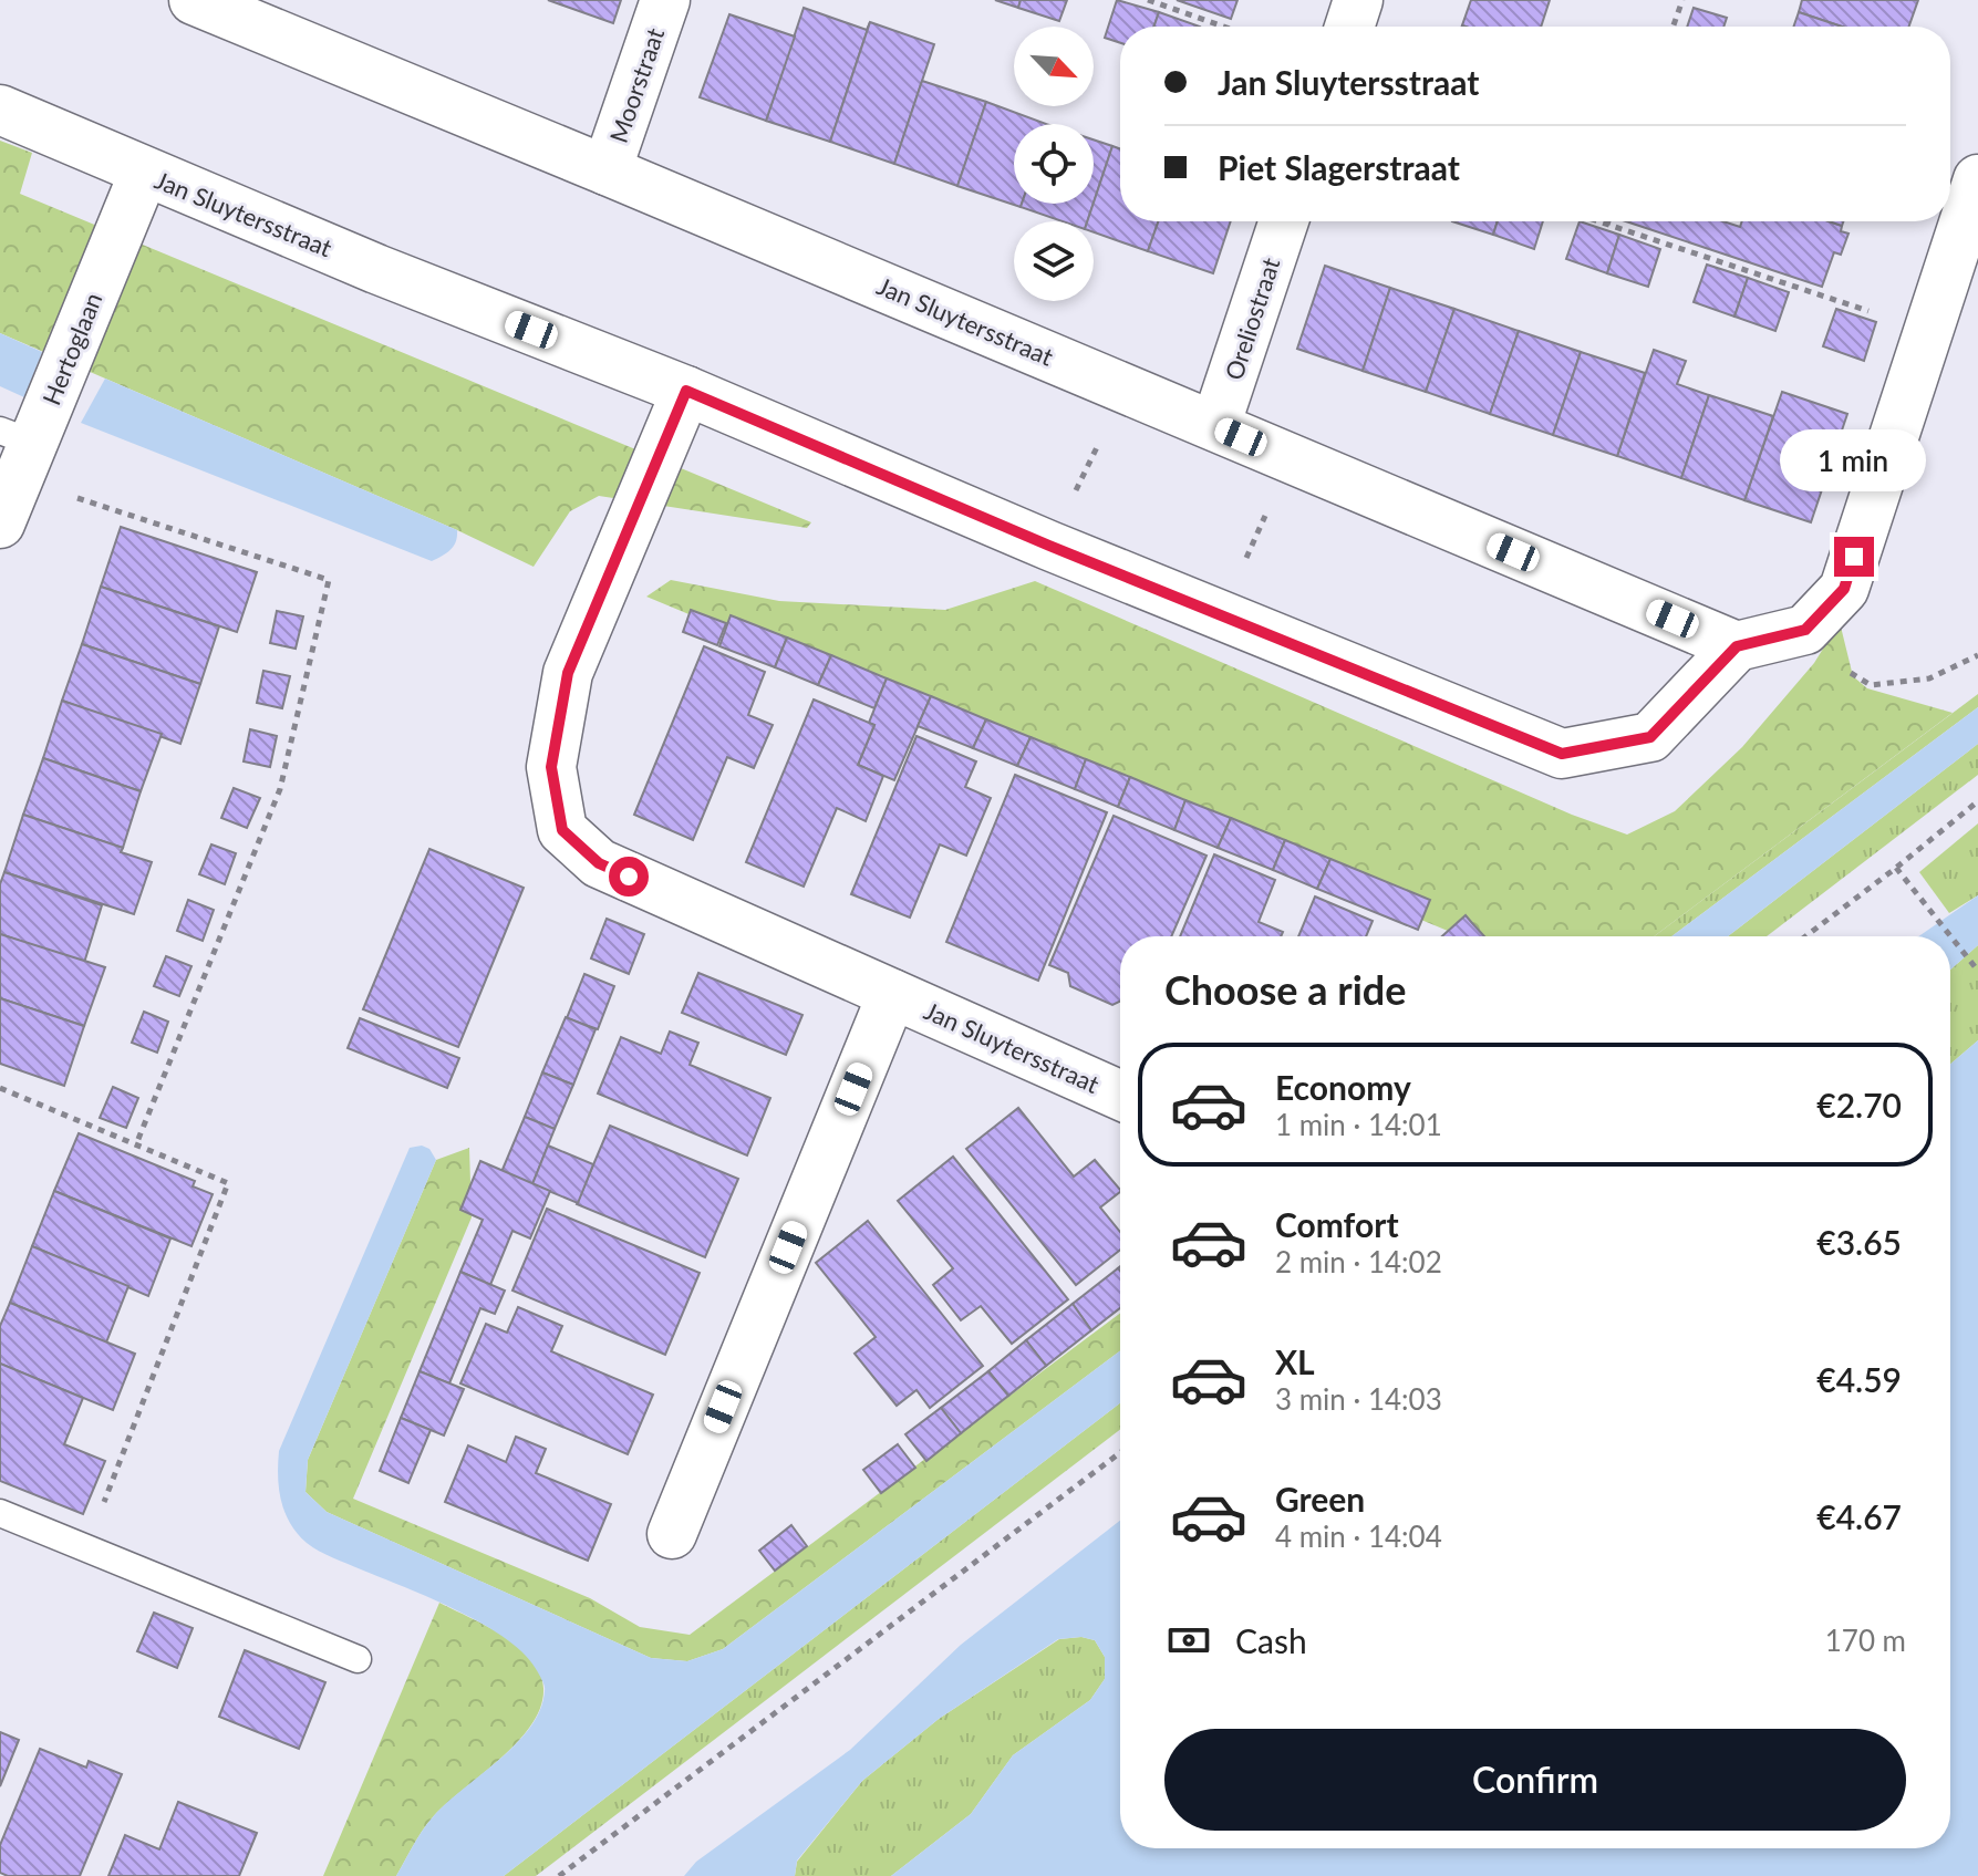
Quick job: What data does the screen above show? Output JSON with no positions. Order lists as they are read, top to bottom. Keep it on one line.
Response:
{"streets":{"street":["Moorstraat","Jan Sluytersstraat","Oreliostraat","Hertoglaan"]},"crossings":[["Moorstraat","Jan Sluytersstraat"],["Jan Sluytersstraat","Oreliostraat"],["Jan Sluytersstraat","Hertoglaan"]],"north":"bottom right","page":{"banner":["Jan Sluytersstraat","Piet Slagerstraat"],"bubble":"1 min","heading":"Choose a ride","list":[{"name":"Economy","note":"1 min · 14:01","value":"€2.70"},{"name":"Comfort","note":"2 min · 14:02","value":"€3.65"},{"name":"XL","note":"3 min · 14:03","value":"€4.59"},{"name":"Green","note":"4 min · 14:04","value":"€4.67"}],"pay":["Cash","170 m"],"buttons":"Confirm"}}
